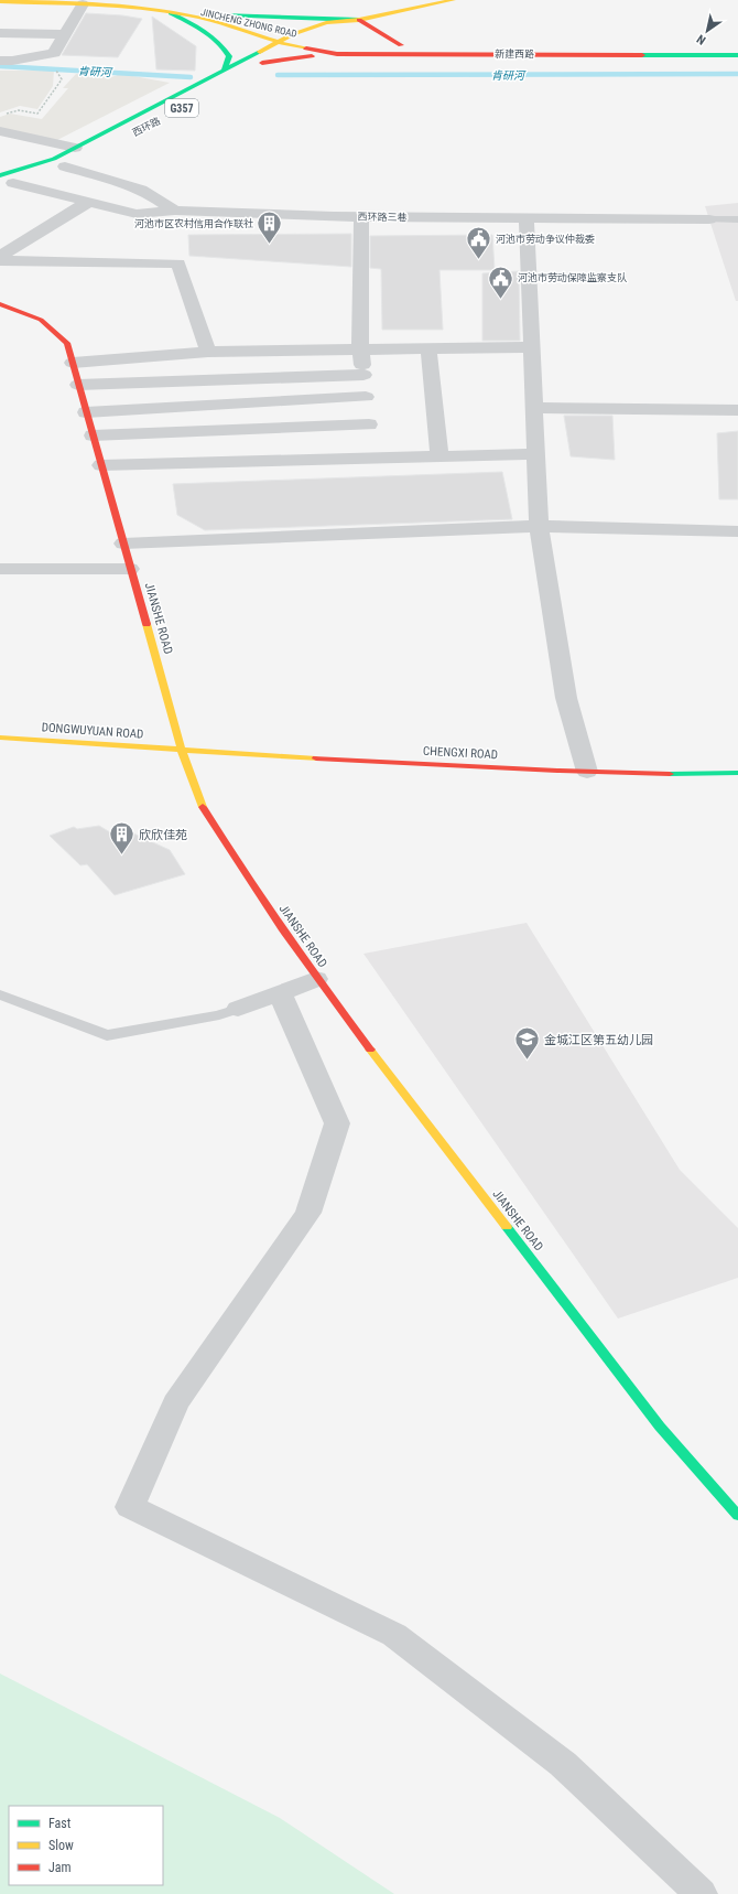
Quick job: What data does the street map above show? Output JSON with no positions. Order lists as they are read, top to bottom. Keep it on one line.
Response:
{"streets":{"main road":["JINCHENG ZHONG ROAD","新建西路","G357","西环路","JIANSHE ROAD","DONGWUYUAN ROAD","CHENGXI ROAD"],"street":["西环路三巷"]},"crossings":[["JINCHENG ZHONG ROAD","新建西路"],["JINCHENG ZHONG ROAD","西环路"],["新建西路","西环路"],["西环路","西环路三巷"],["JIANSHE ROAD","DONGWUYUAN ROAD"],["JIANSHE ROAD","CHENGXI ROAD"],["DONGWUYUAN ROAD","CHENGXI ROAD"]],"water":["肯研河"],"places":{"building":["河池市区农村信用合作联社","欣欣佳苑"],"public building":["河池市劳动争议仲裁委","河池市劳动保障监察支队"],"school or university":["金城江区第五幼儿园"]},"legend":["Fast","Slow","Jam"],"north":"bottom left"}
